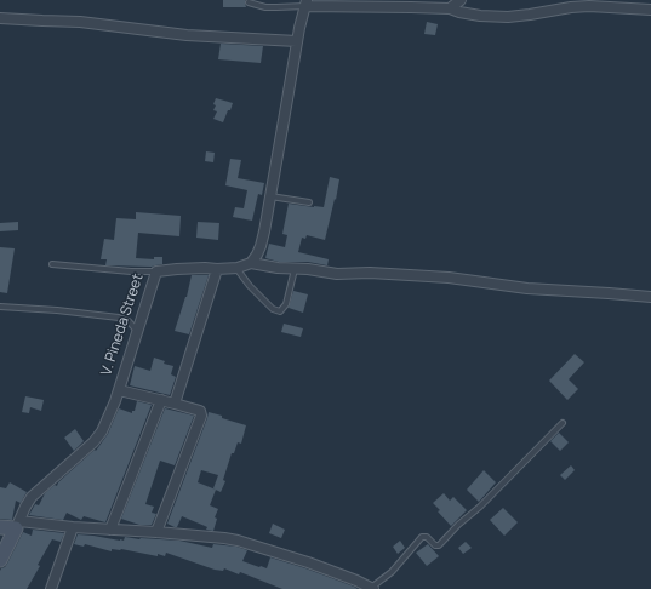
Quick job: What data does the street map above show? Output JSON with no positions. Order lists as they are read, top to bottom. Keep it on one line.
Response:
{"streets":{"street":["V. Pineda Street"]}}
